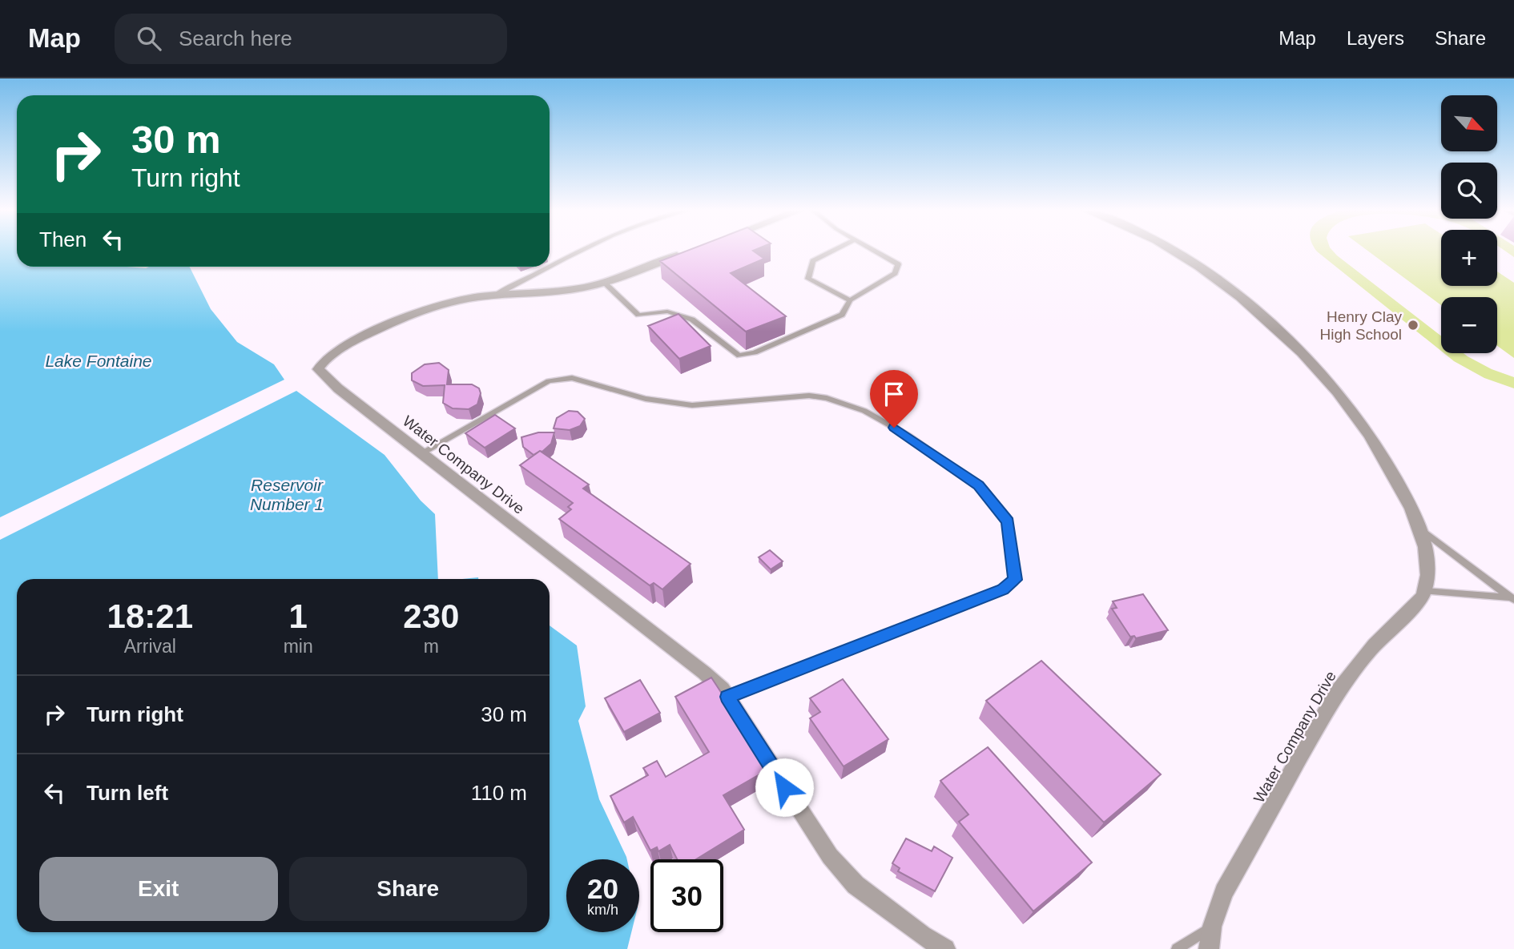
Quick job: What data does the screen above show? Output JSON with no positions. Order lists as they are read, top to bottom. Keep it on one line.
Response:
{"streets":{"street":["Water Company Drive"]},"water":["Lake Fontaine","Reservoir Number 1"],"places":["Henry Clay High School"],"north":"bottom right","page":{"header":"Map","search":"Search here","nav":["Map","Layers","Share"],"map_buttons":["+","−"],"turn":["30 m","Turn right"],"then":"Then","eta":["18:21","Arrival","1","min","230","m"],"list":[{"name":"Turn right","value":"30 m"},{"name":"Turn left","value":"110 m"}],"buttons":["Exit","Share"],"speed":"20 km/h","limit":"30"}}
